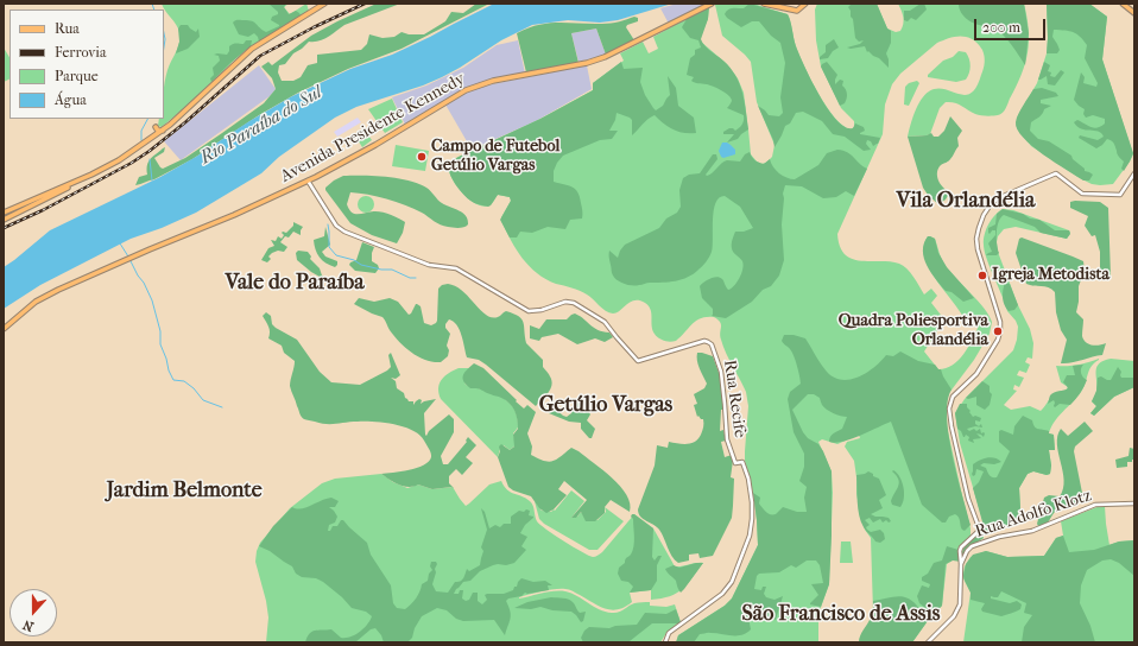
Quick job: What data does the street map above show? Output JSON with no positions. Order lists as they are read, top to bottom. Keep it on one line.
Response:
{"streets":{"main road":["Avenida Presidente Kennedy"],"street":["Rua Recife","Rua Adolfo Klotz"]},"crossings":[["Avenida Presidente Kennedy","Rua Recife"]],"districts":["Vila Orlandélia","Vale do Paraíba","Getúlio Vargas","Jardim Belmonte","São Francisco de Assis"],"water":["Rio Paraíba do Sul"],"places":["Campo de Futebol Getúlio Vargas","Igreja Metodista","Quadra Poliesportiva Orlandélia"],"legend":["Rua","Ferrovia","Parque","Água"],"scale_bar":"200 m","north":"bottom"}
